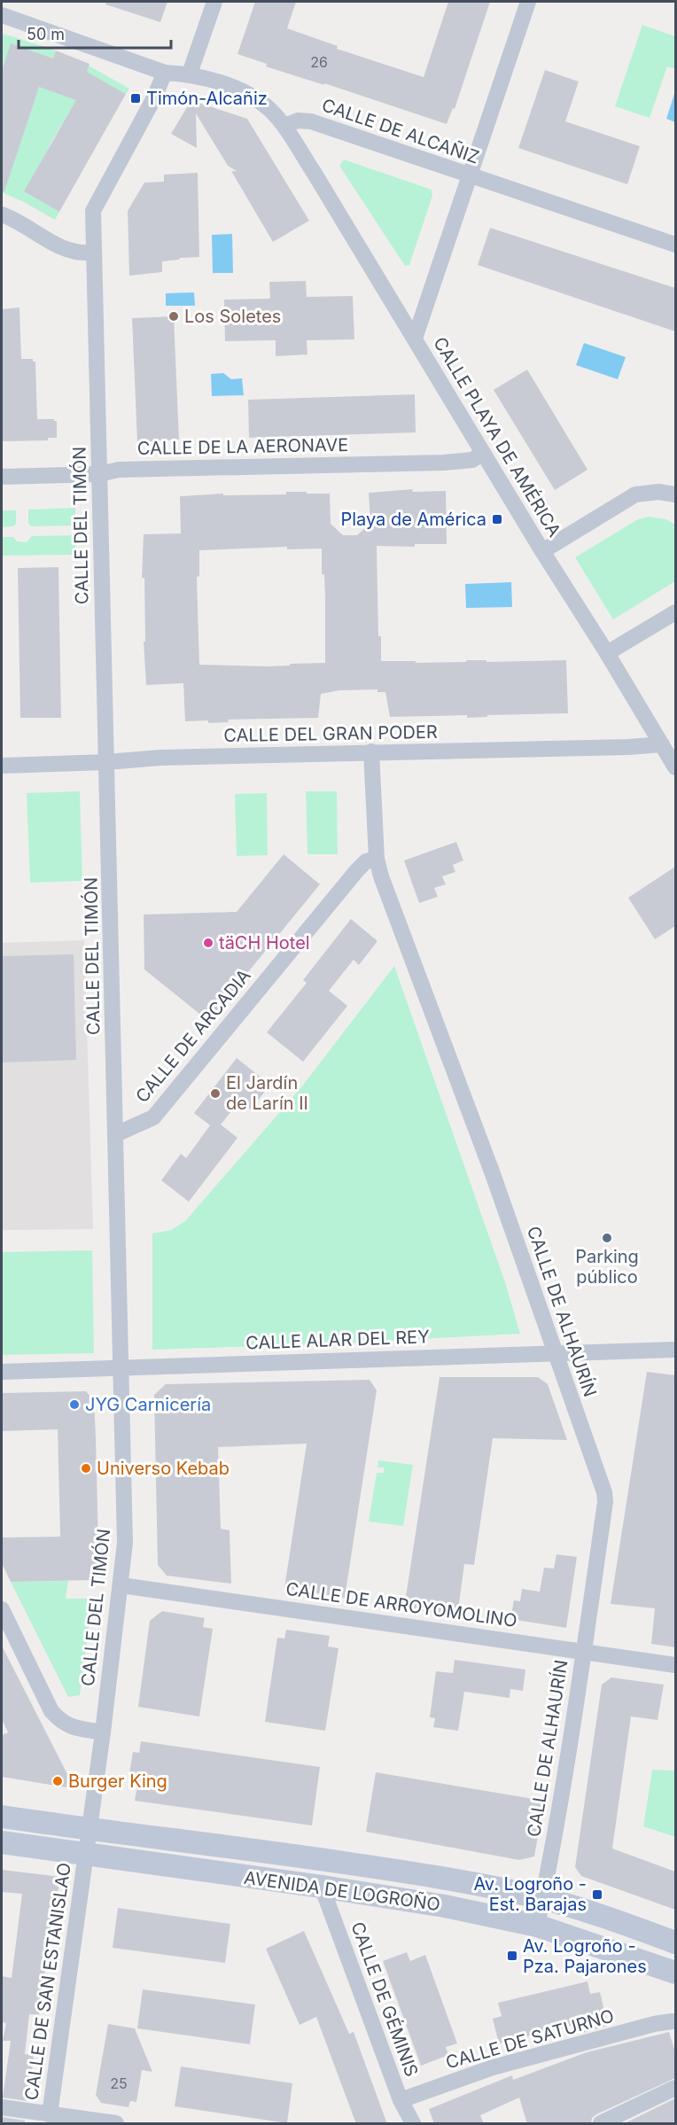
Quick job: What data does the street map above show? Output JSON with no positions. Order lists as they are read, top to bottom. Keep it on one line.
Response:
{"streets":{"main road":["AVENIDA DE LOGROÑO"],"street":["CALLE DE ALCAÑIZ","CALLE PLAYA DE AMÉRICA","CALLE DE LA AERONAVE","CALLE DEL TIMÓN","CALLE DEL GRAN PODER","CALLE DE ARCADIA","CALLE DE ALHAURÍN","CALLE ALAR DEL REY","CALLE DE ARROYOMOLINO","CALLE DE SAN ESTANISLAO","CALLE DE GÉMINIS","CALLE DE SATURNO"]},"crossings":[["CALLE DE ALCAÑIZ","CALLE PLAYA DE AMÉRICA"],["CALLE PLAYA DE AMÉRICA","CALLE DE LA AERONAVE"],["CALLE PLAYA DE AMÉRICA","CALLE DEL GRAN PODER"],["CALLE DE LA AERONAVE","CALLE DEL TIMÓN"],["CALLE DEL TIMÓN","CALLE DEL GRAN PODER"],["CALLE DEL TIMÓN","CALLE DE ARCADIA"],["CALLE DEL TIMÓN","CALLE ALAR DEL REY"],["CALLE DEL TIMÓN","CALLE DE ARROYOMOLINO"],["CALLE DEL TIMÓN","AVENIDA DE LOGROÑO"],["CALLE DEL TIMÓN","CALLE DE SAN ESTANISLAO"],["CALLE DEL GRAN PODER","CALLE DE ALHAURÍN"],["CALLE DE ARCADIA","CALLE DE ALHAURÍN"],["CALLE DE ALHAURÍN","CALLE ALAR DEL REY"],["CALLE DE ALHAURÍN","CALLE DE ARROYOMOLINO"],["CALLE DE ALHAURÍN","AVENIDA DE LOGROÑO"],["AVENIDA DE LOGROÑO","CALLE DE SAN ESTANISLAO"],["AVENIDA DE LOGROÑO","CALLE DE GÉMINIS"],["CALLE DE GÉMINIS","CALLE DE SATURNO"]],"places":{"transit":["Timón-Alcañiz","Playa de América","Av. Logroño - Est. Barajas","Av. Logroño - Pza. Pajarones"],"other":["Los Soletes","täCH Hotel","El Jardín de Larín II","Parking público","JYG Carnicería","Universo Kebab","Burger King"]},"house_numbers":["26","25"],"scale_bar":"50 m"}
